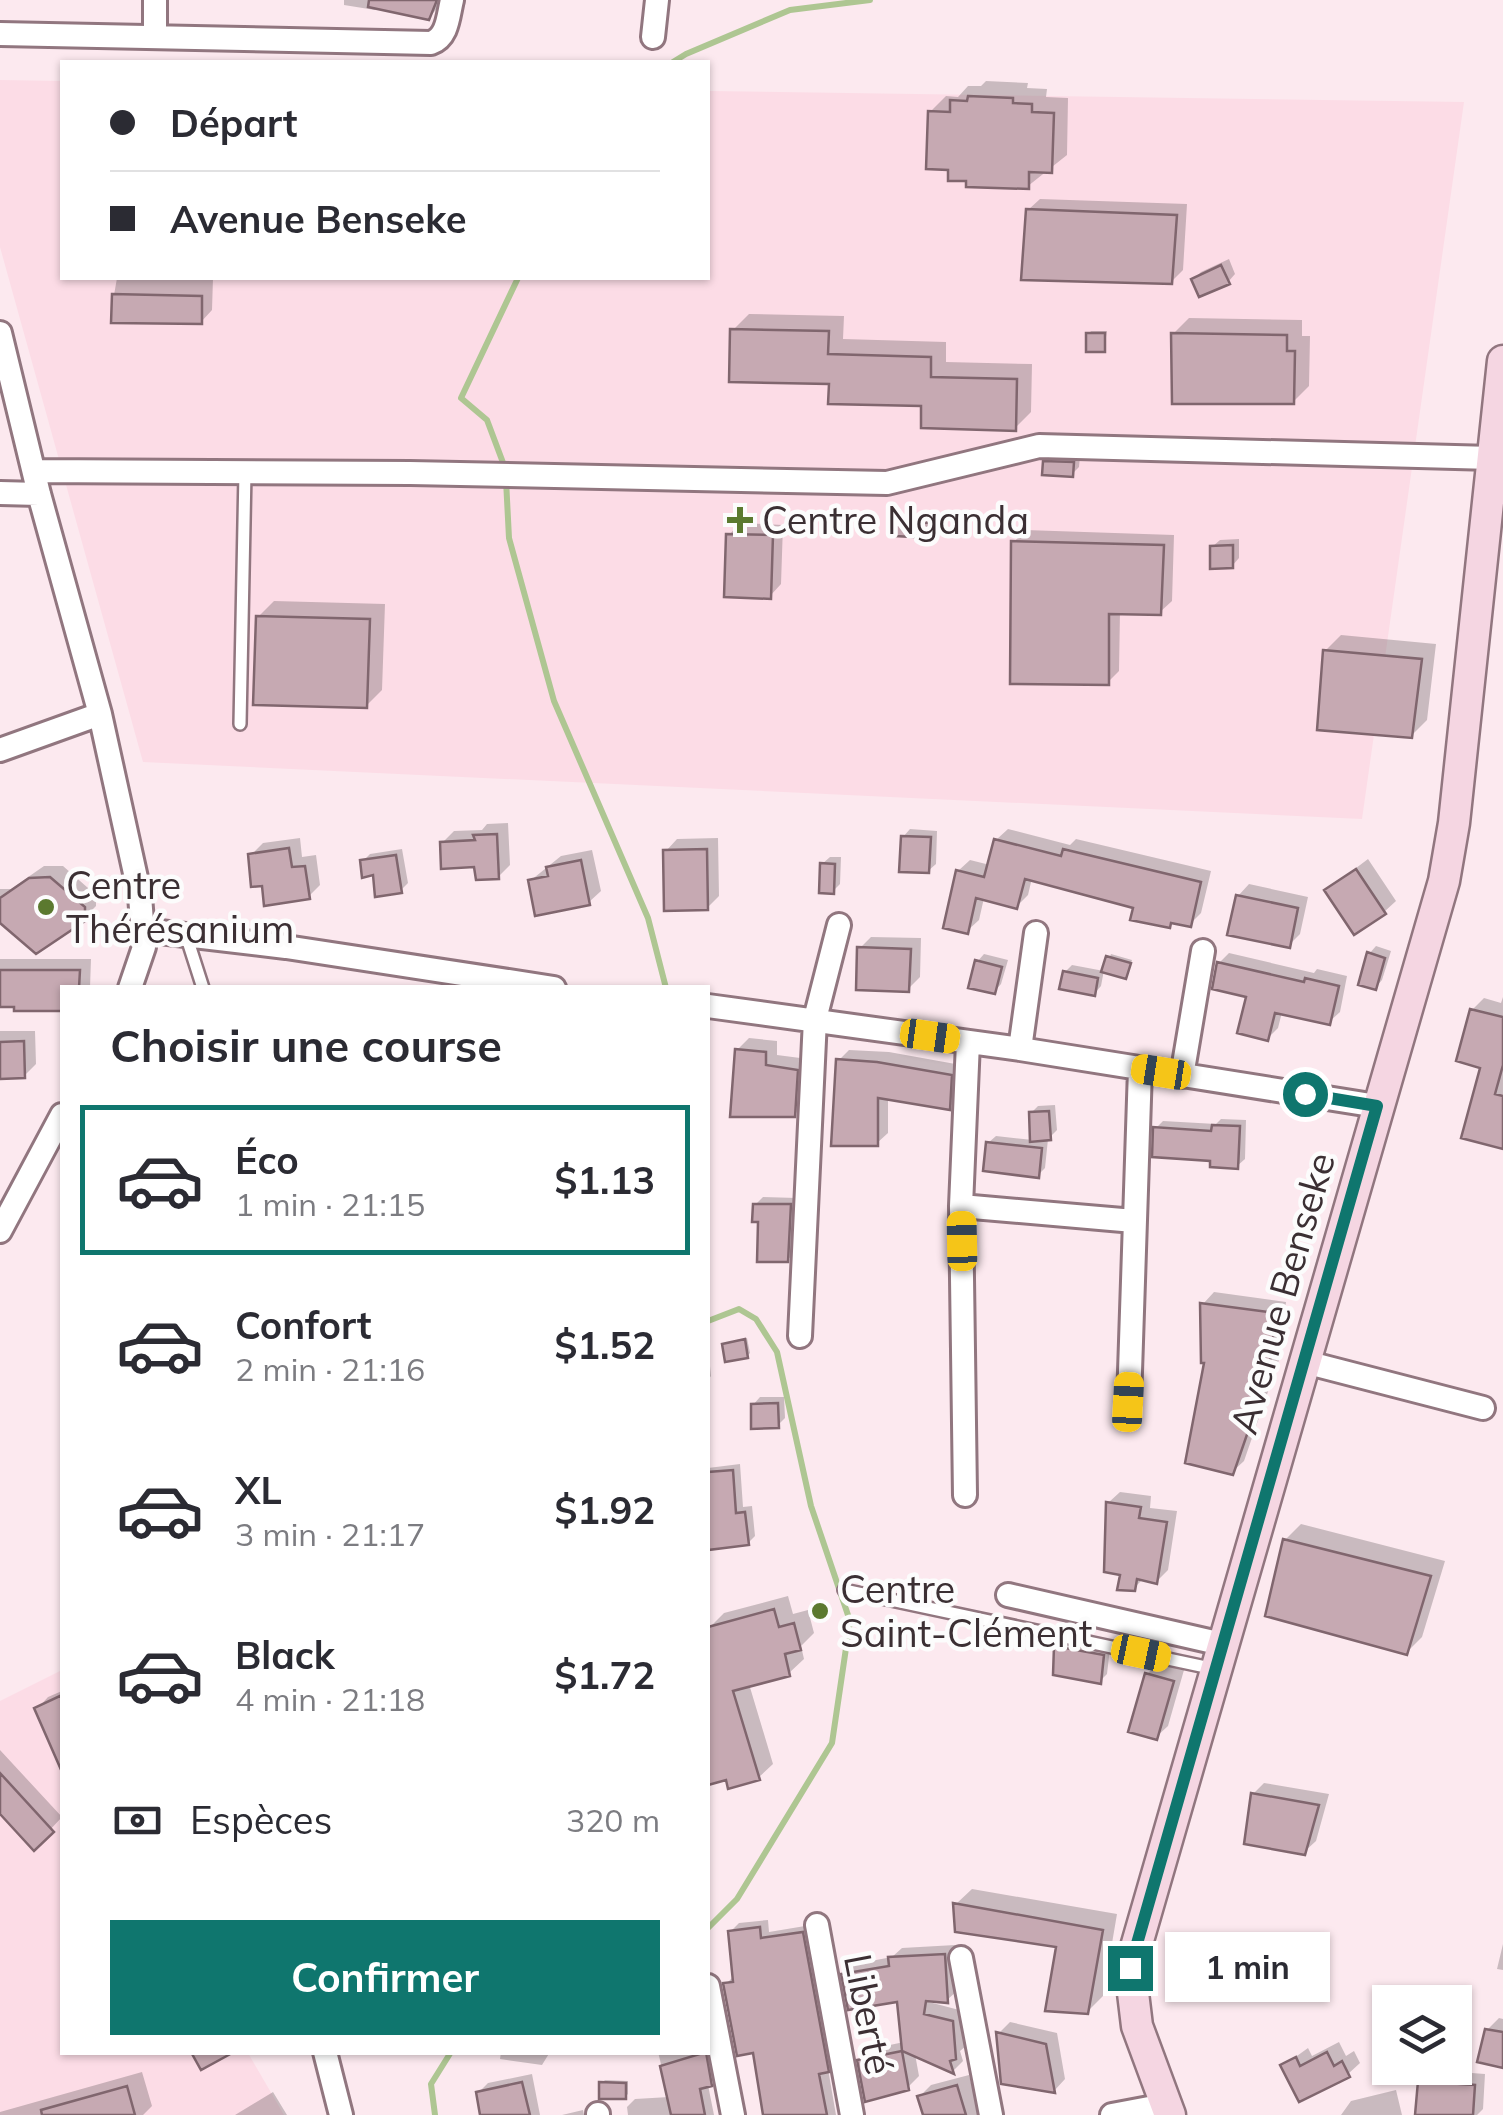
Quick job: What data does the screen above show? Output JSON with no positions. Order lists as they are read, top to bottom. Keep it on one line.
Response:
{"streets":{"street":["Avenue Benseke","Liberté"]},"places":{"health":["Centre Nganda"],"other":["Centre Thérésanium","Centre Saint-Clément"]},"page":{"banner":["Départ","Avenue Benseke"],"heading":"Choisir une course","list":[{"name":"Éco","note":"1 min · 21:15","value":"$1.13"},{"name":"Confort","note":"2 min · 21:16","value":"$1.52"},{"name":"XL","note":"3 min · 21:17","value":"$1.92"},{"name":"Black","note":"4 min · 21:18","value":"$1.72"}],"pay":["Espèces","320 m"],"buttons":"Confirmer","bubble":"1 min"}}
